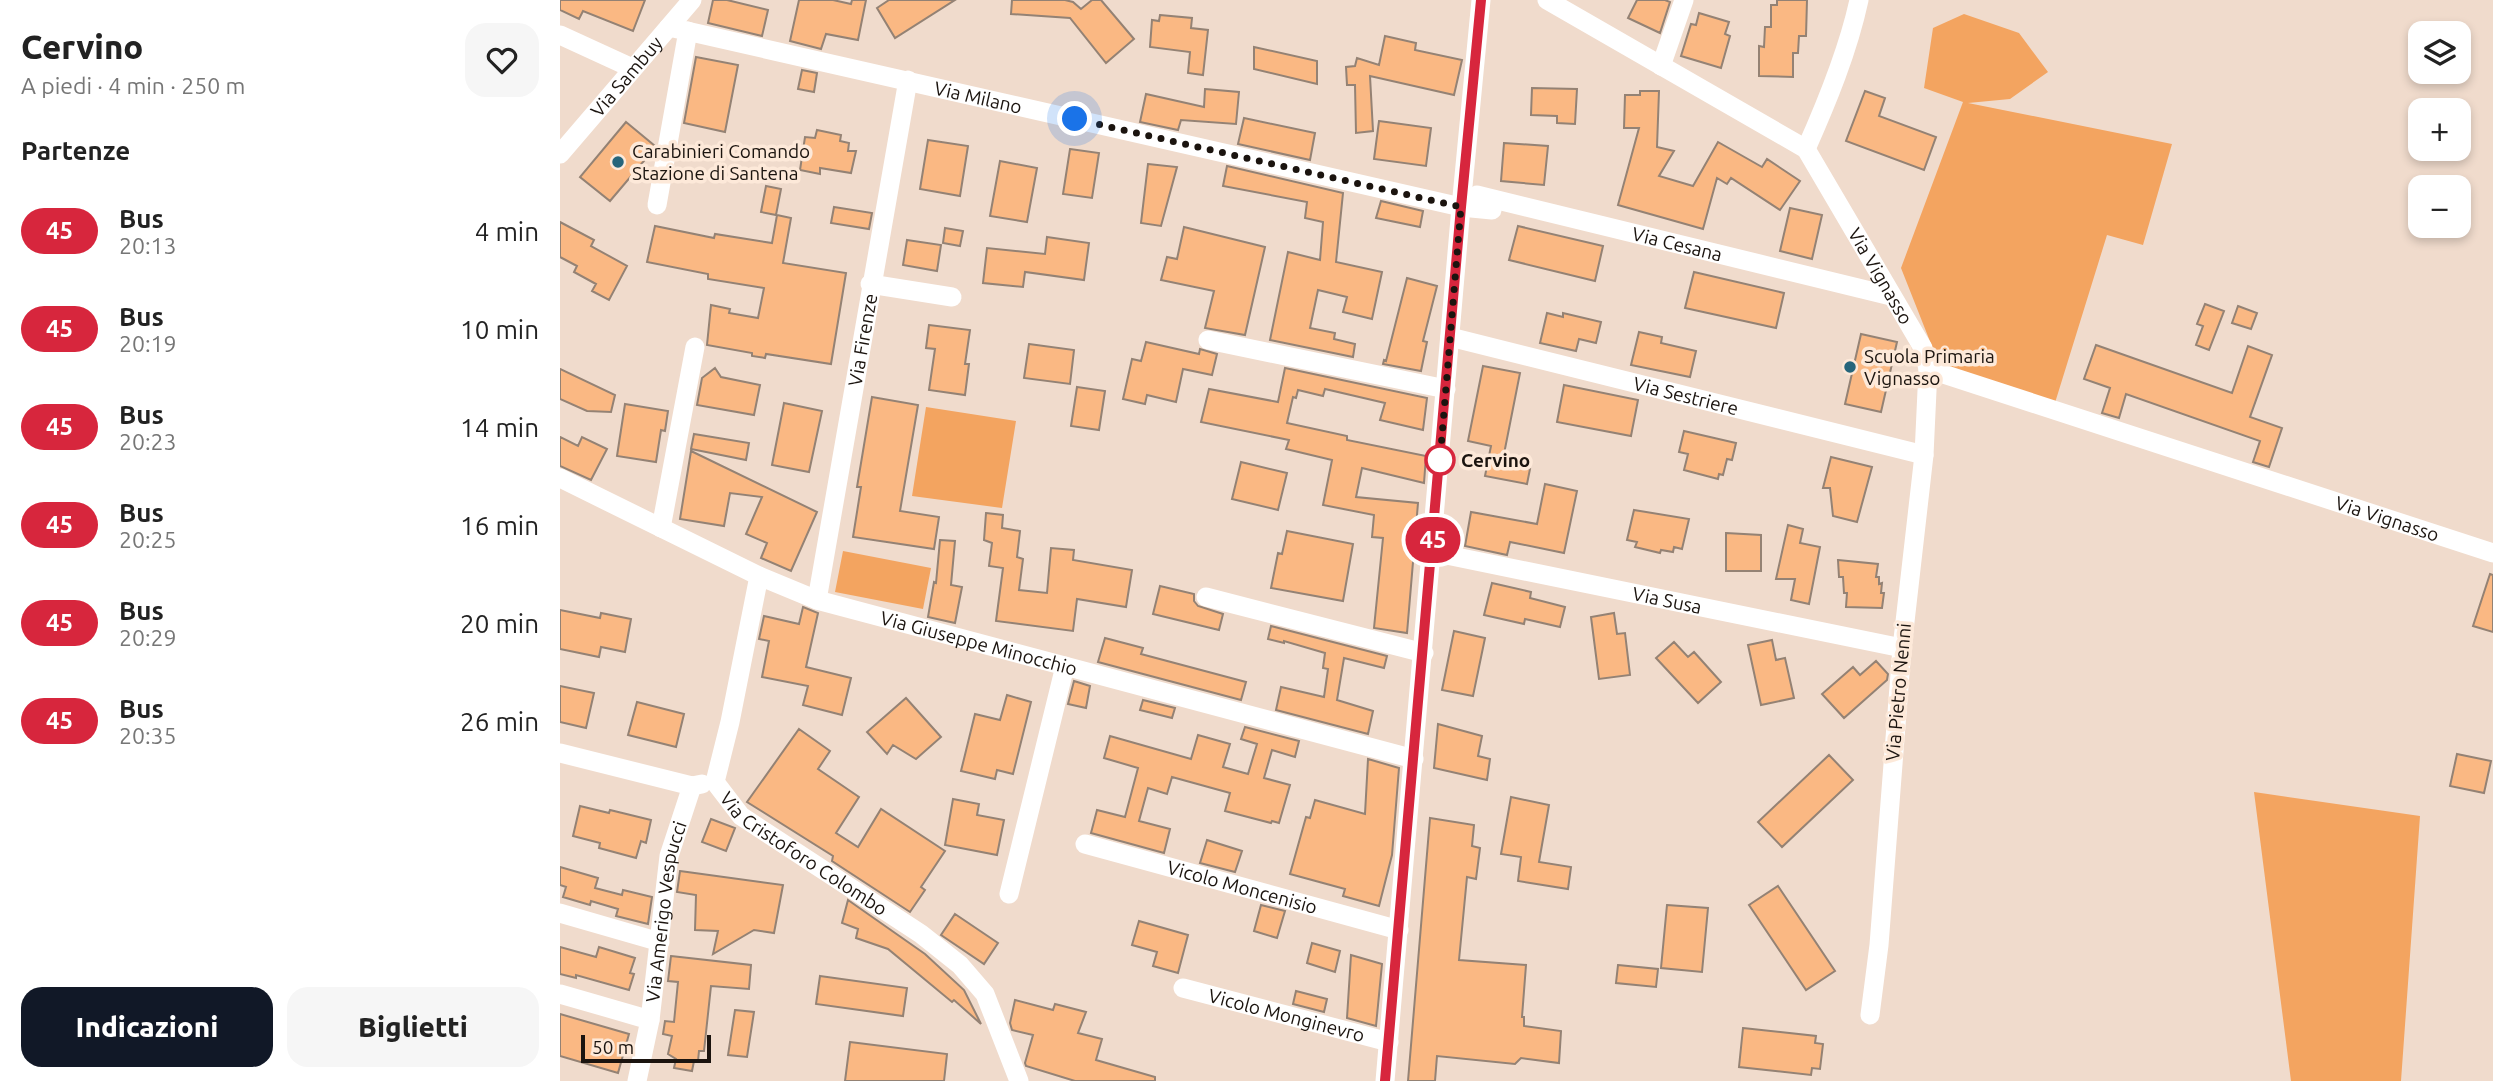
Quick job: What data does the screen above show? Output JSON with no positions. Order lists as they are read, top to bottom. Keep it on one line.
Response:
{"streets":{"street":["Via Sambuy","Via Milano","Via Cesana","Via Vignasso","Via Firenze","Via Sestriere","Via Susa","Via Giuseppe Minocchio","Via Pietro Nenni","Via Cristoforo Colombo","Vicolo Moncenisio","Via Amerigo Vespucci","Vicolo Monginevro"]},"crossings":[["Via Sambuy","Via Milano"],["Via Milano","Via Cesana"],["Via Milano","Via Firenze"],["Via Cesana","Via Vignasso"],["Via Vignasso","Via Pietro Nenni"],["Via Firenze","Via Giuseppe Minocchio"],["Via Sestriere","Via Pietro Nenni"],["Via Susa","Via Pietro Nenni"],["Via Giuseppe Minocchio","Via Cristoforo Colombo"]],"places":["Carabinieri Comando Stazione di Santena","Scuola Primaria Vignasso","Cervino"],"lines":["bus line 45"],"scale_bar":"50 m","page":{"heading":[["Cervino","A piedi · 4 min · 250 m"],"Partenze"],"on_map":"45","map_buttons":["+","−"],"list":[{"mark":"45","name":"Bus","note":"20:13","value":"4 min"},{"mark":"45","name":"Bus","note":"20:19","value":"10 min"},{"mark":"45","name":"Bus","note":"20:23","value":"14 min"},{"mark":"45","name":"Bus","note":"20:25","value":"16 min"},{"mark":"45","name":"Bus","note":"20:29","value":"20 min"},{"mark":"45","name":"Bus","note":"20:35","value":"26 min"}],"buttons":["Indicazioni","Biglietti"],"scale":"50 m"}}
